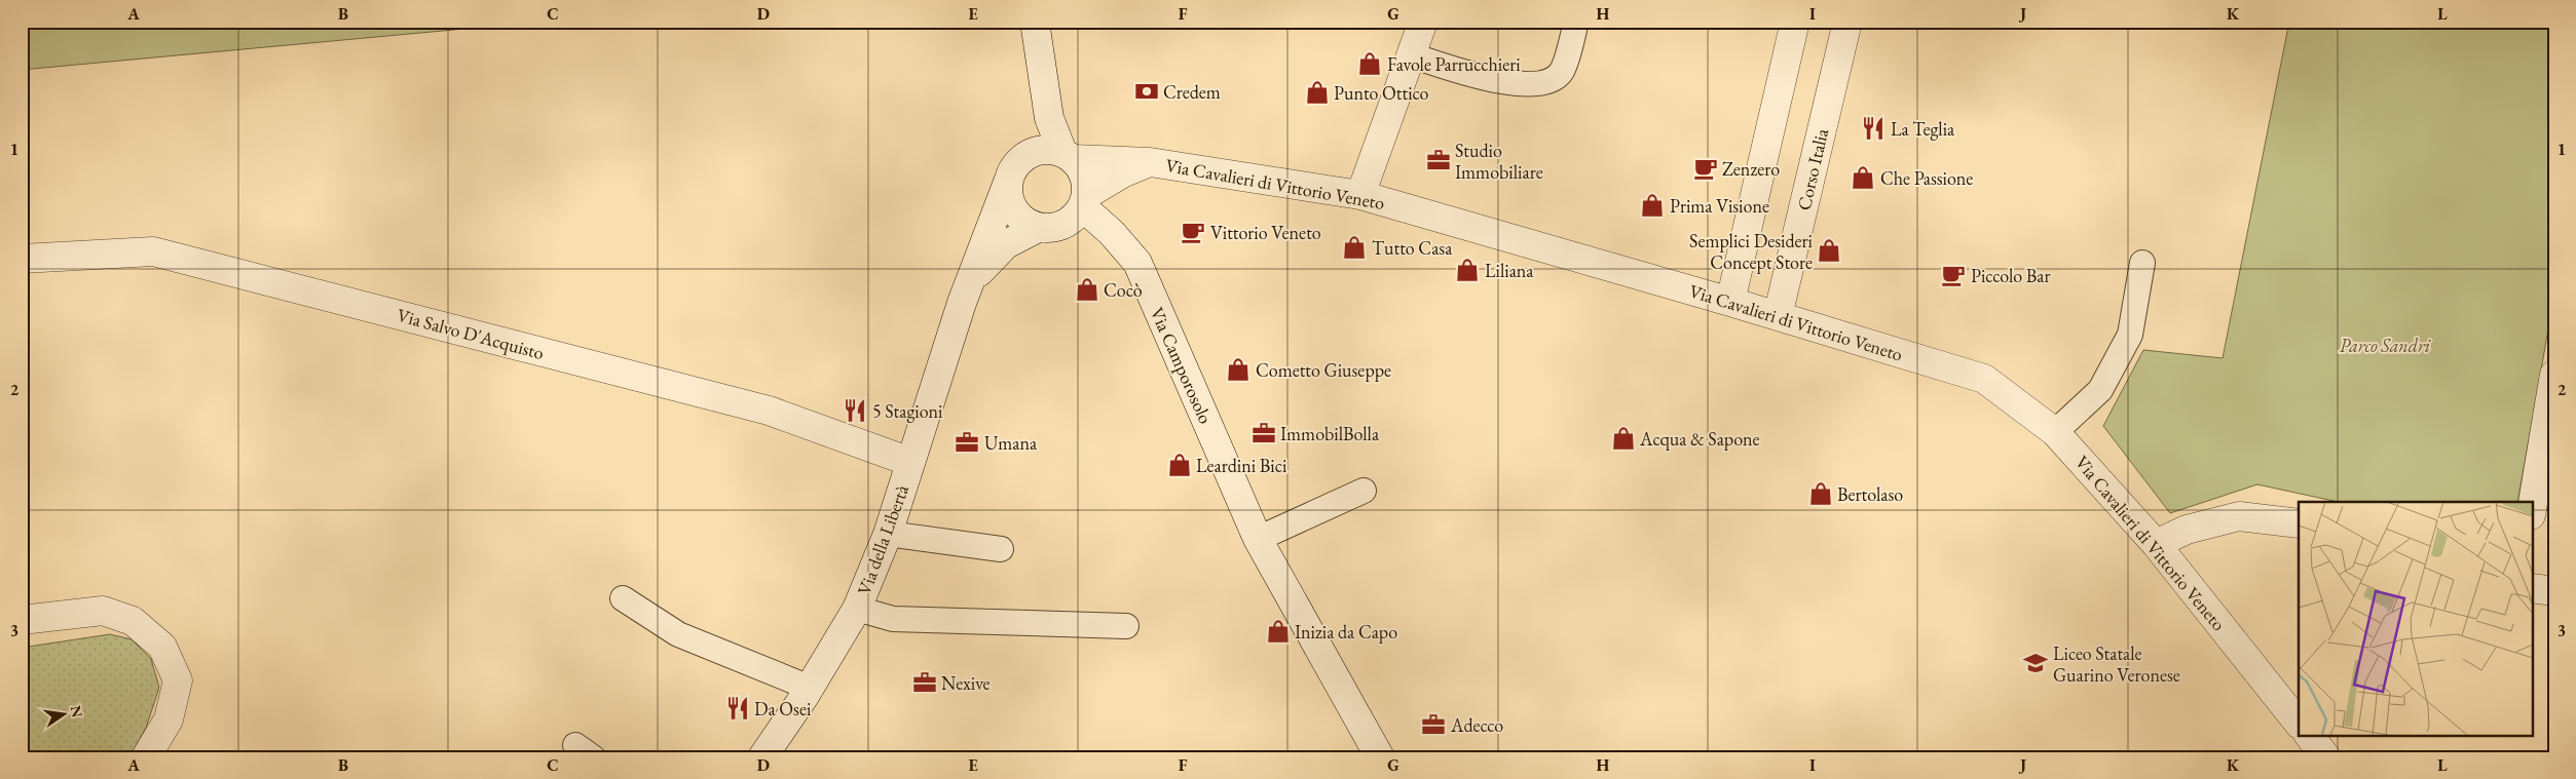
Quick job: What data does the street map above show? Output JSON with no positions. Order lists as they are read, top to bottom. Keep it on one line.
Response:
{"streets":{"street":["Corso Italia","Via Cavalieri di Vittorio Veneto","Via Salvo D'Acquisto","Via Camporosolo","Via della Libertà"]},"crossings":[["Corso Italia","Via Cavalieri di Vittorio Veneto"],["Via Cavalieri di Vittorio Veneto","Via Camporosolo"],["Via Cavalieri di Vittorio Veneto","Via della Libertà"],["Via Salvo D'Acquisto","Via della Libertà"],["Via Camporosolo","Via della Libertà"]],"parks":["Parco Sandri"],"places":{"shop":["Favole Parrucchieri","Punto Ottico","Che Passione","Prima Visione","Tutto Casa","Semplici Desideri Concept Store","Liliana","Cocò","Cometto Giuseppe","Acqua & Sapone","Leardini Bici","Bertolaso","Inizia da Capo"],"bank":["Credem"],"restaurant":["La Teglia","5 Stagioni","Da Osei"],"office":["Studio Immobiliare","ImmobilBolla","Umana","Nexive","Adecco"],"cafe":["Zenzero","Vittorio Veneto","Piccolo Bar"],"school or university":["Liceo Statale Guarino Veronese"]},"north":"right","grid":{"columns":["A","B","C","D","E","F","G","H","I","J","K","L"],"rows":["1","2","3"]}}
